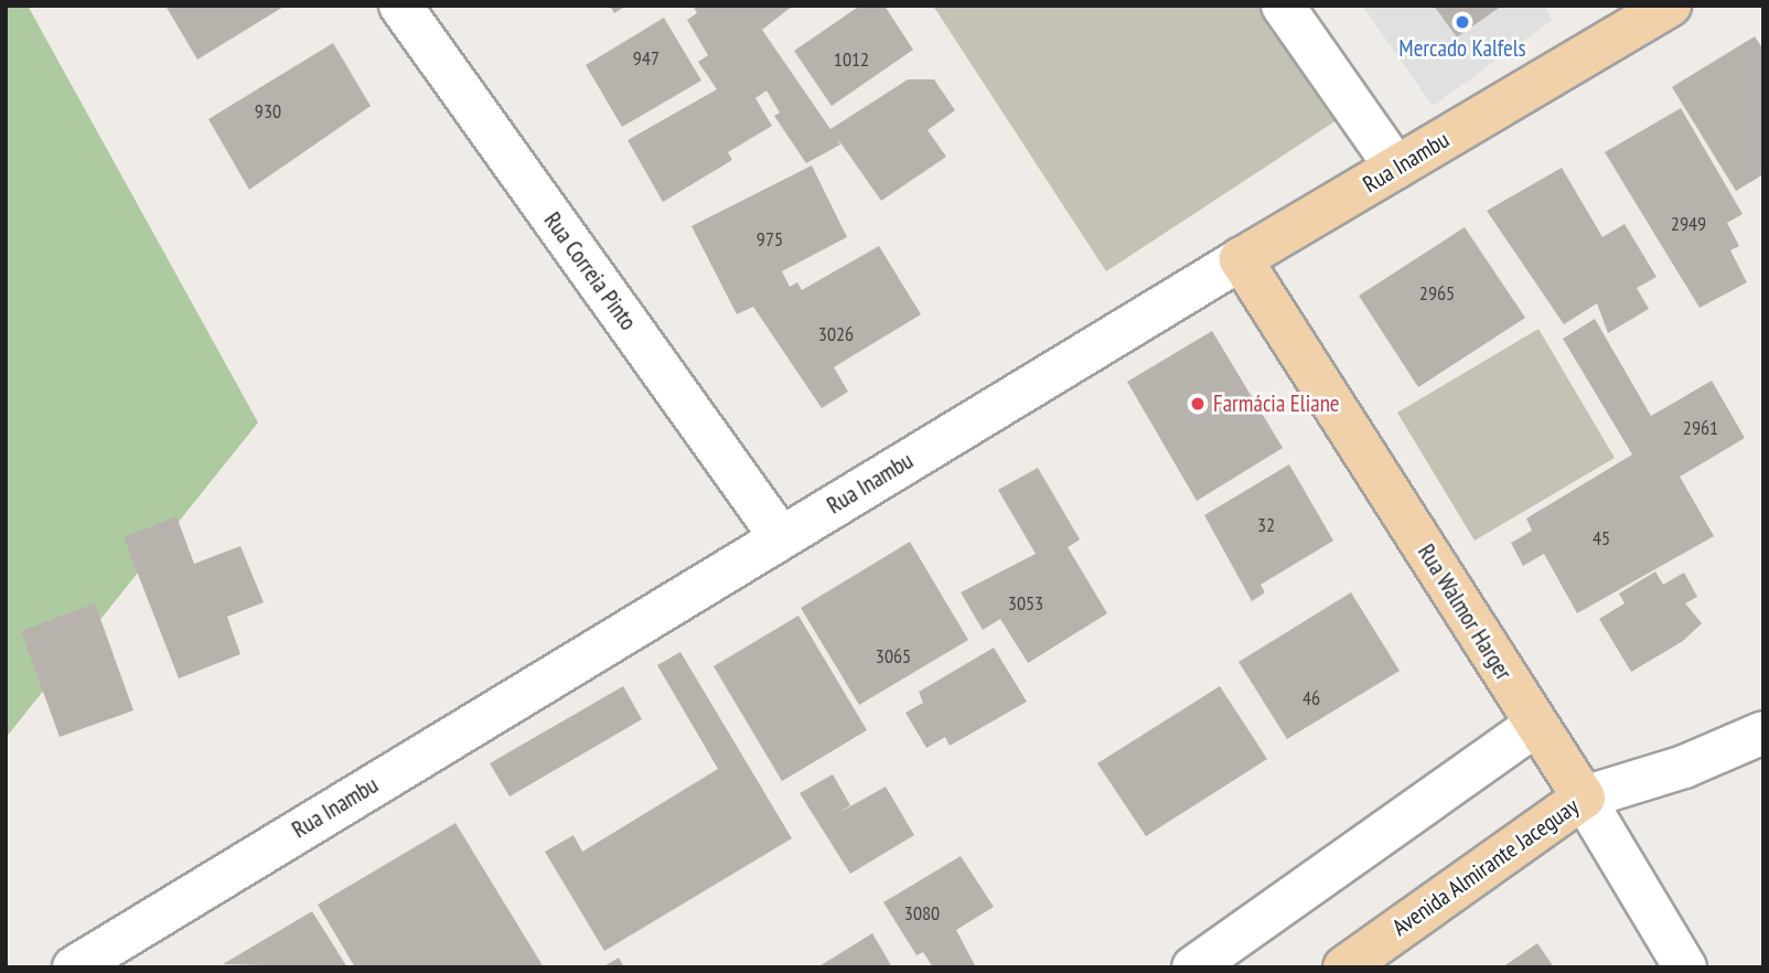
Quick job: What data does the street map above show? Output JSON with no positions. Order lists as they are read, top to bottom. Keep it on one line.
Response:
{"streets":{"main road":["Rua Inambu","Rua Walmor Harger","Avenida Almirante Jaceguay"],"street":["Rua Correia Pinto"]},"crossings":[["Rua Inambu","Rua Correia Pinto"],["Rua Inambu","Rua Walmor Harger"],["Rua Walmor Harger","Avenida Almirante Jaceguay"]],"places":["Mercado Kalfels","Farmácia Eliane"],"house_numbers":["947","1012","930","2949","975","2965","3026","2961","32","45","3053","3065","46","3080"]}
